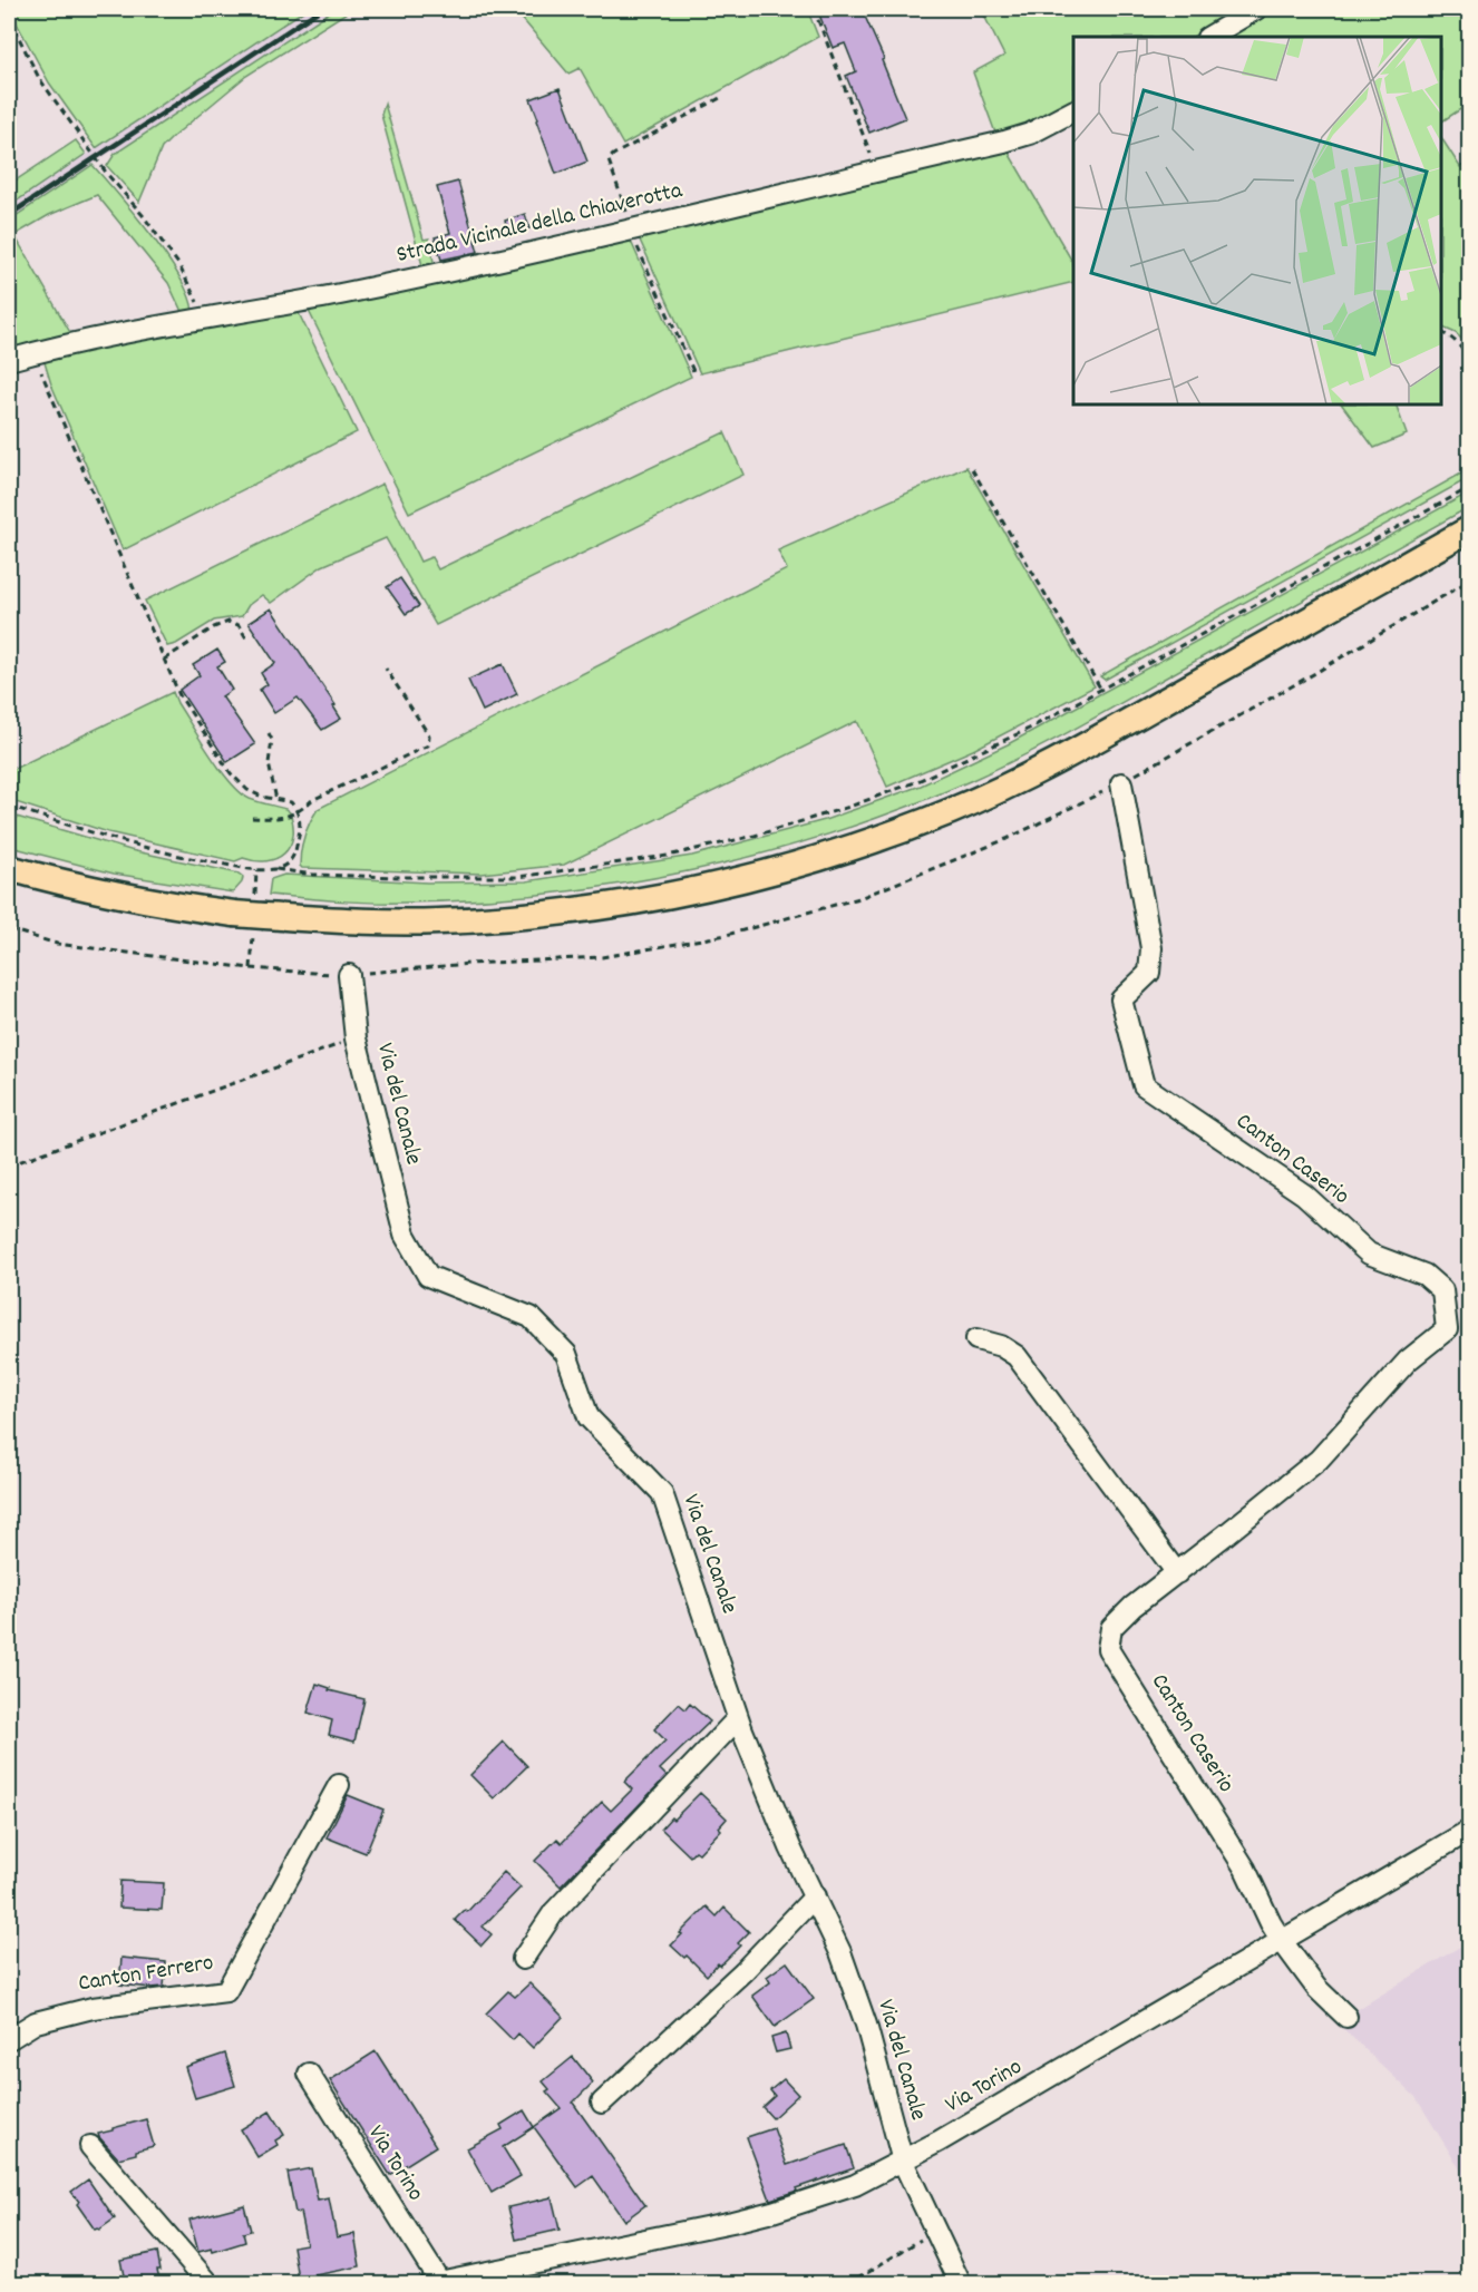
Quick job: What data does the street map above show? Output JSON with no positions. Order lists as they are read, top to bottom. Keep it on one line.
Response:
{"streets":{"street":["Strada Vicinale della Chiaverotta","Via del Canale","Canton Caserio","Canton Ferrero","Via Torino"]},"crossings":[["Via del Canale","Via Torino"],["Canton Caserio","Via Torino"]]}
